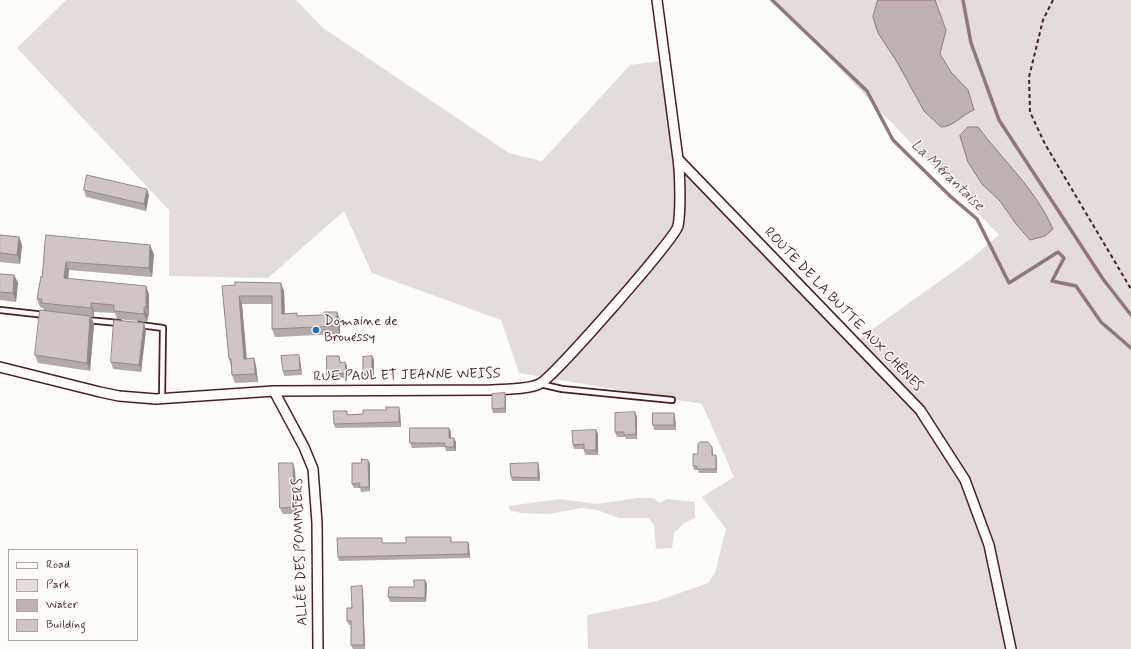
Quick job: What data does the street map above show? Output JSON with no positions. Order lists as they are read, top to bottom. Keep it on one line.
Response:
{"streets":{"street":["ROUTE DE LA BUTTE AUX CHÊNES","RUE PAUL ET JEANNE WEISS","ALLÉE DES POMMIERS"]},"crossings":[["RUE PAUL ET JEANNE WEISS","ALLÉE DES POMMIERS"]],"water":["La Mérantaise"],"places":["Domaine de Brouëssy"],"legend":["Road","Park","Water","Building"]}
